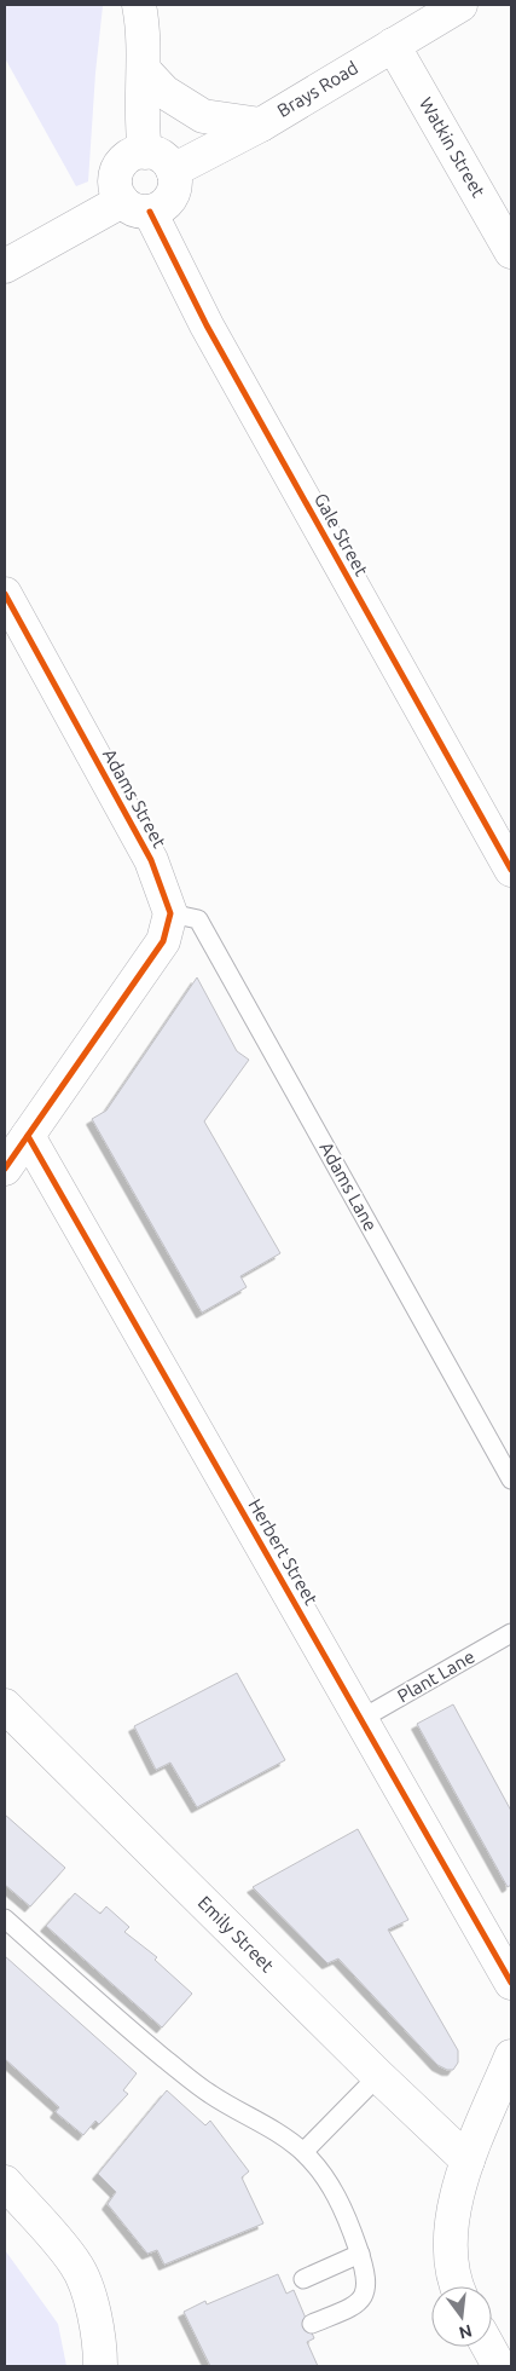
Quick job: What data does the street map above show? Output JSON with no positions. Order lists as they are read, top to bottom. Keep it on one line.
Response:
{"streets":{"street":["Brays Road","Watkin Street","Gale Street","Adams Street","Herbert Street","Emily Street"],"lane":["Adams Lane","Plant Lane"]},"crossings":[["Brays Road","Watkin Street"],["Brays Road","Gale Street"],["Adams Street","Adams Lane"],["Herbert Street","Plant Lane"]],"north":"bottom"}
